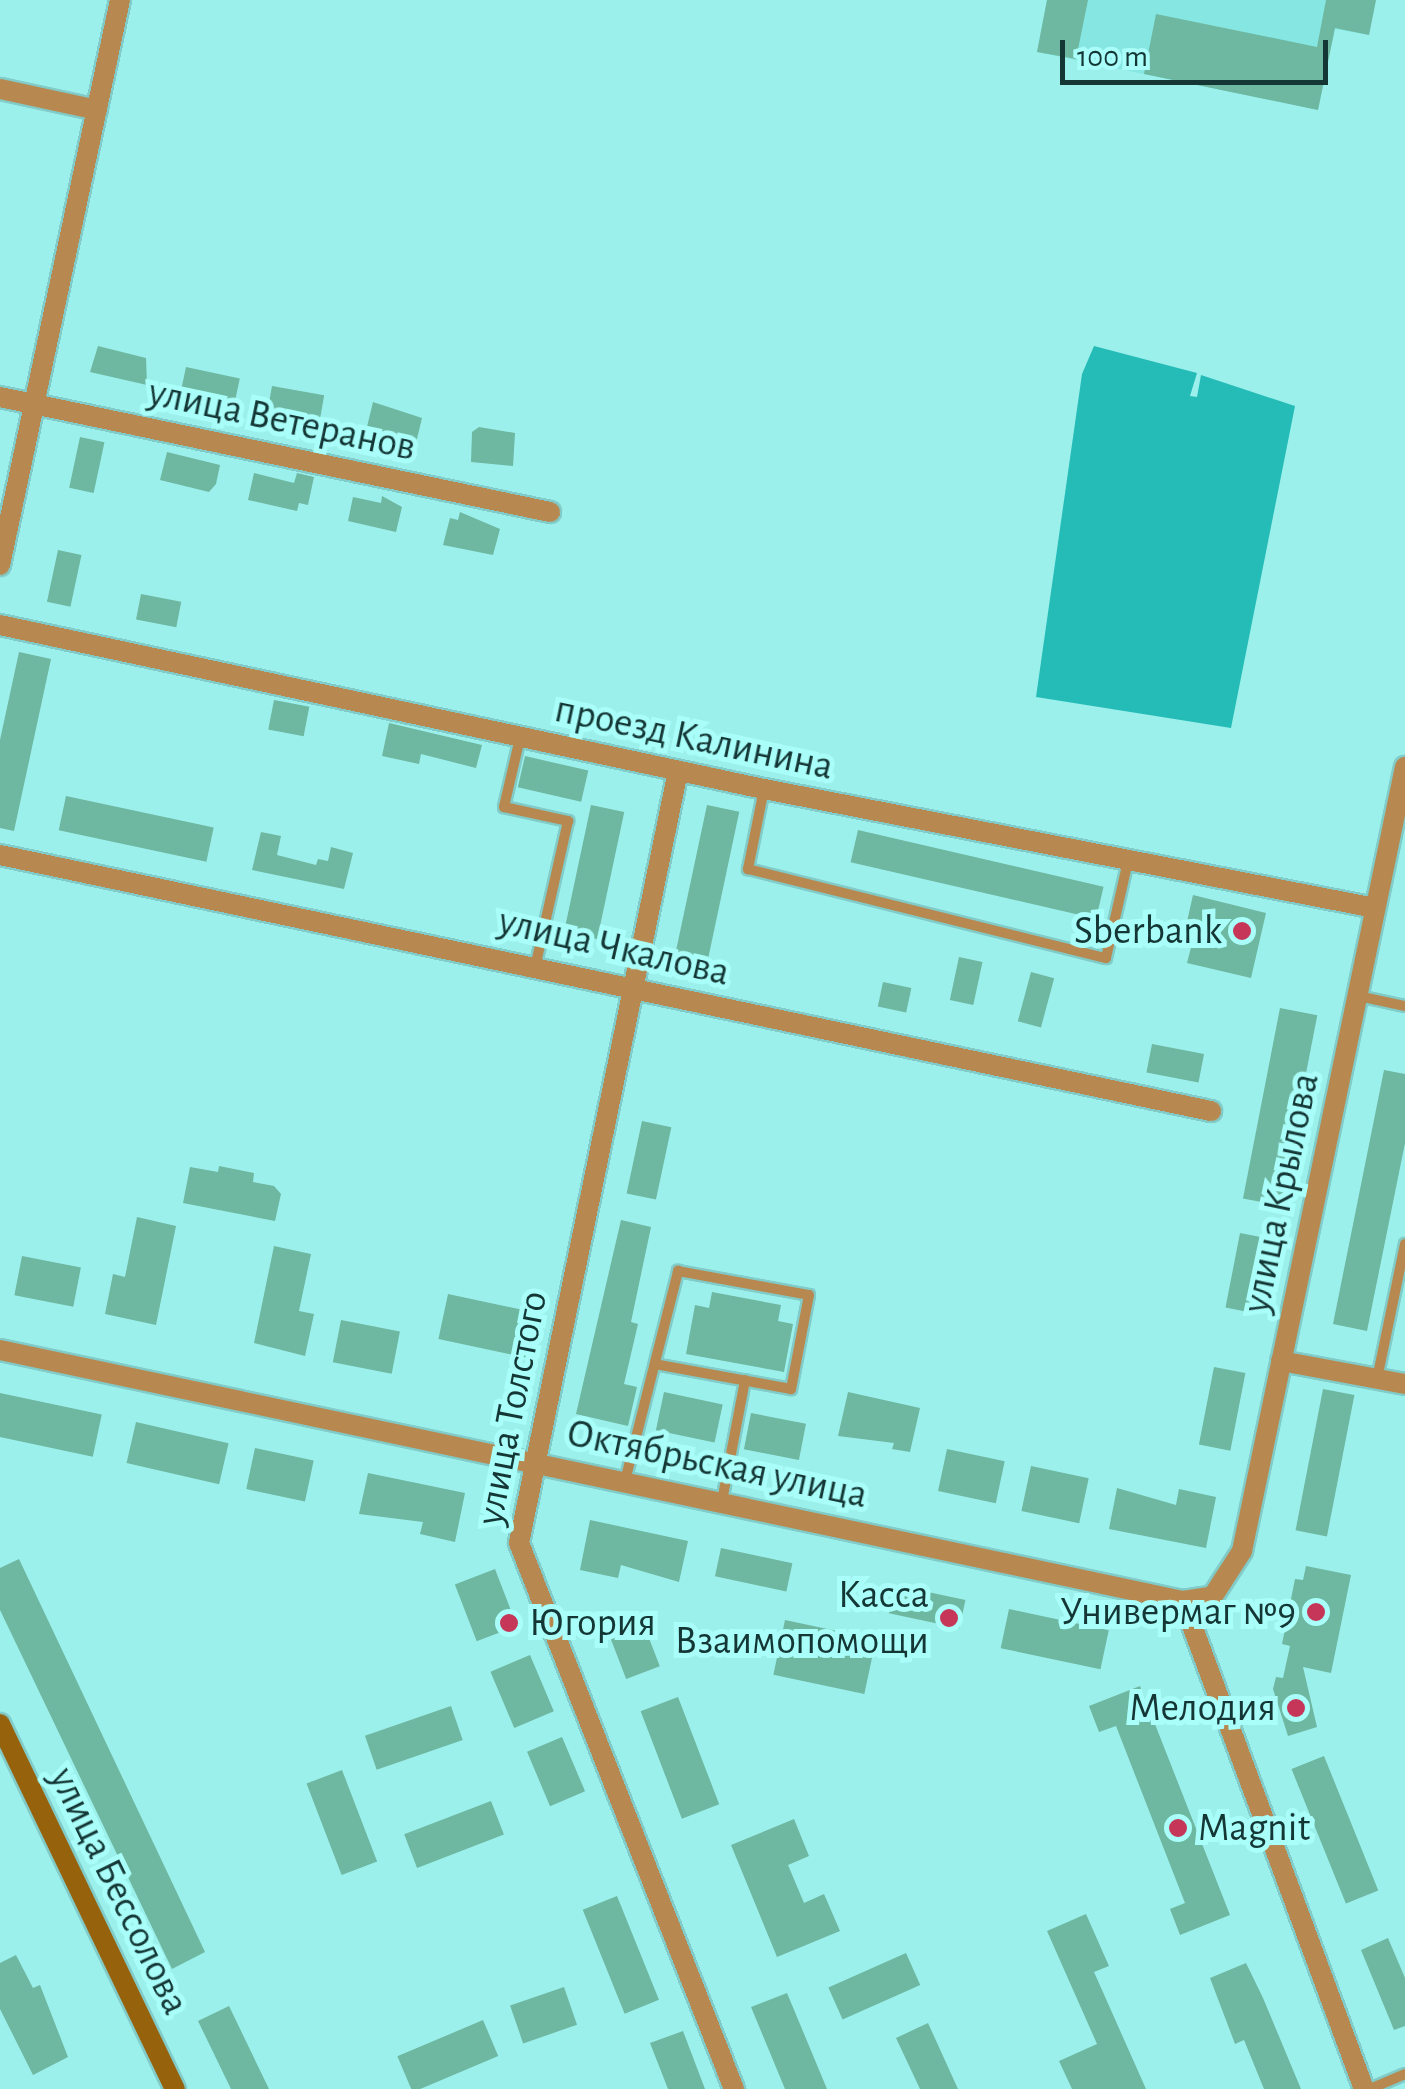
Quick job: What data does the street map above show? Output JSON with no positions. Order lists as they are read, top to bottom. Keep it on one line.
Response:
{"streets":{"main road":["улица Бессолова"],"street":["улица Ветеранов","проезд Калинина","улица Чкалова","улица Крылова","улица Толстого","Октябрьская улица"]},"crossings":[["проезд Калинина","улица Крылова"],["проезд Калинина","улица Толстого"],["улица Чкалова","улица Толстого"],["улица Крылова","Октябрьская улица"],["улица Толстого","Октябрьская улица"]],"places":["Sberbank","Универмаг №9","Касса Взаимопомощи","Югория","Мелодия","Magnit"],"scale_bar":"100 m"}
